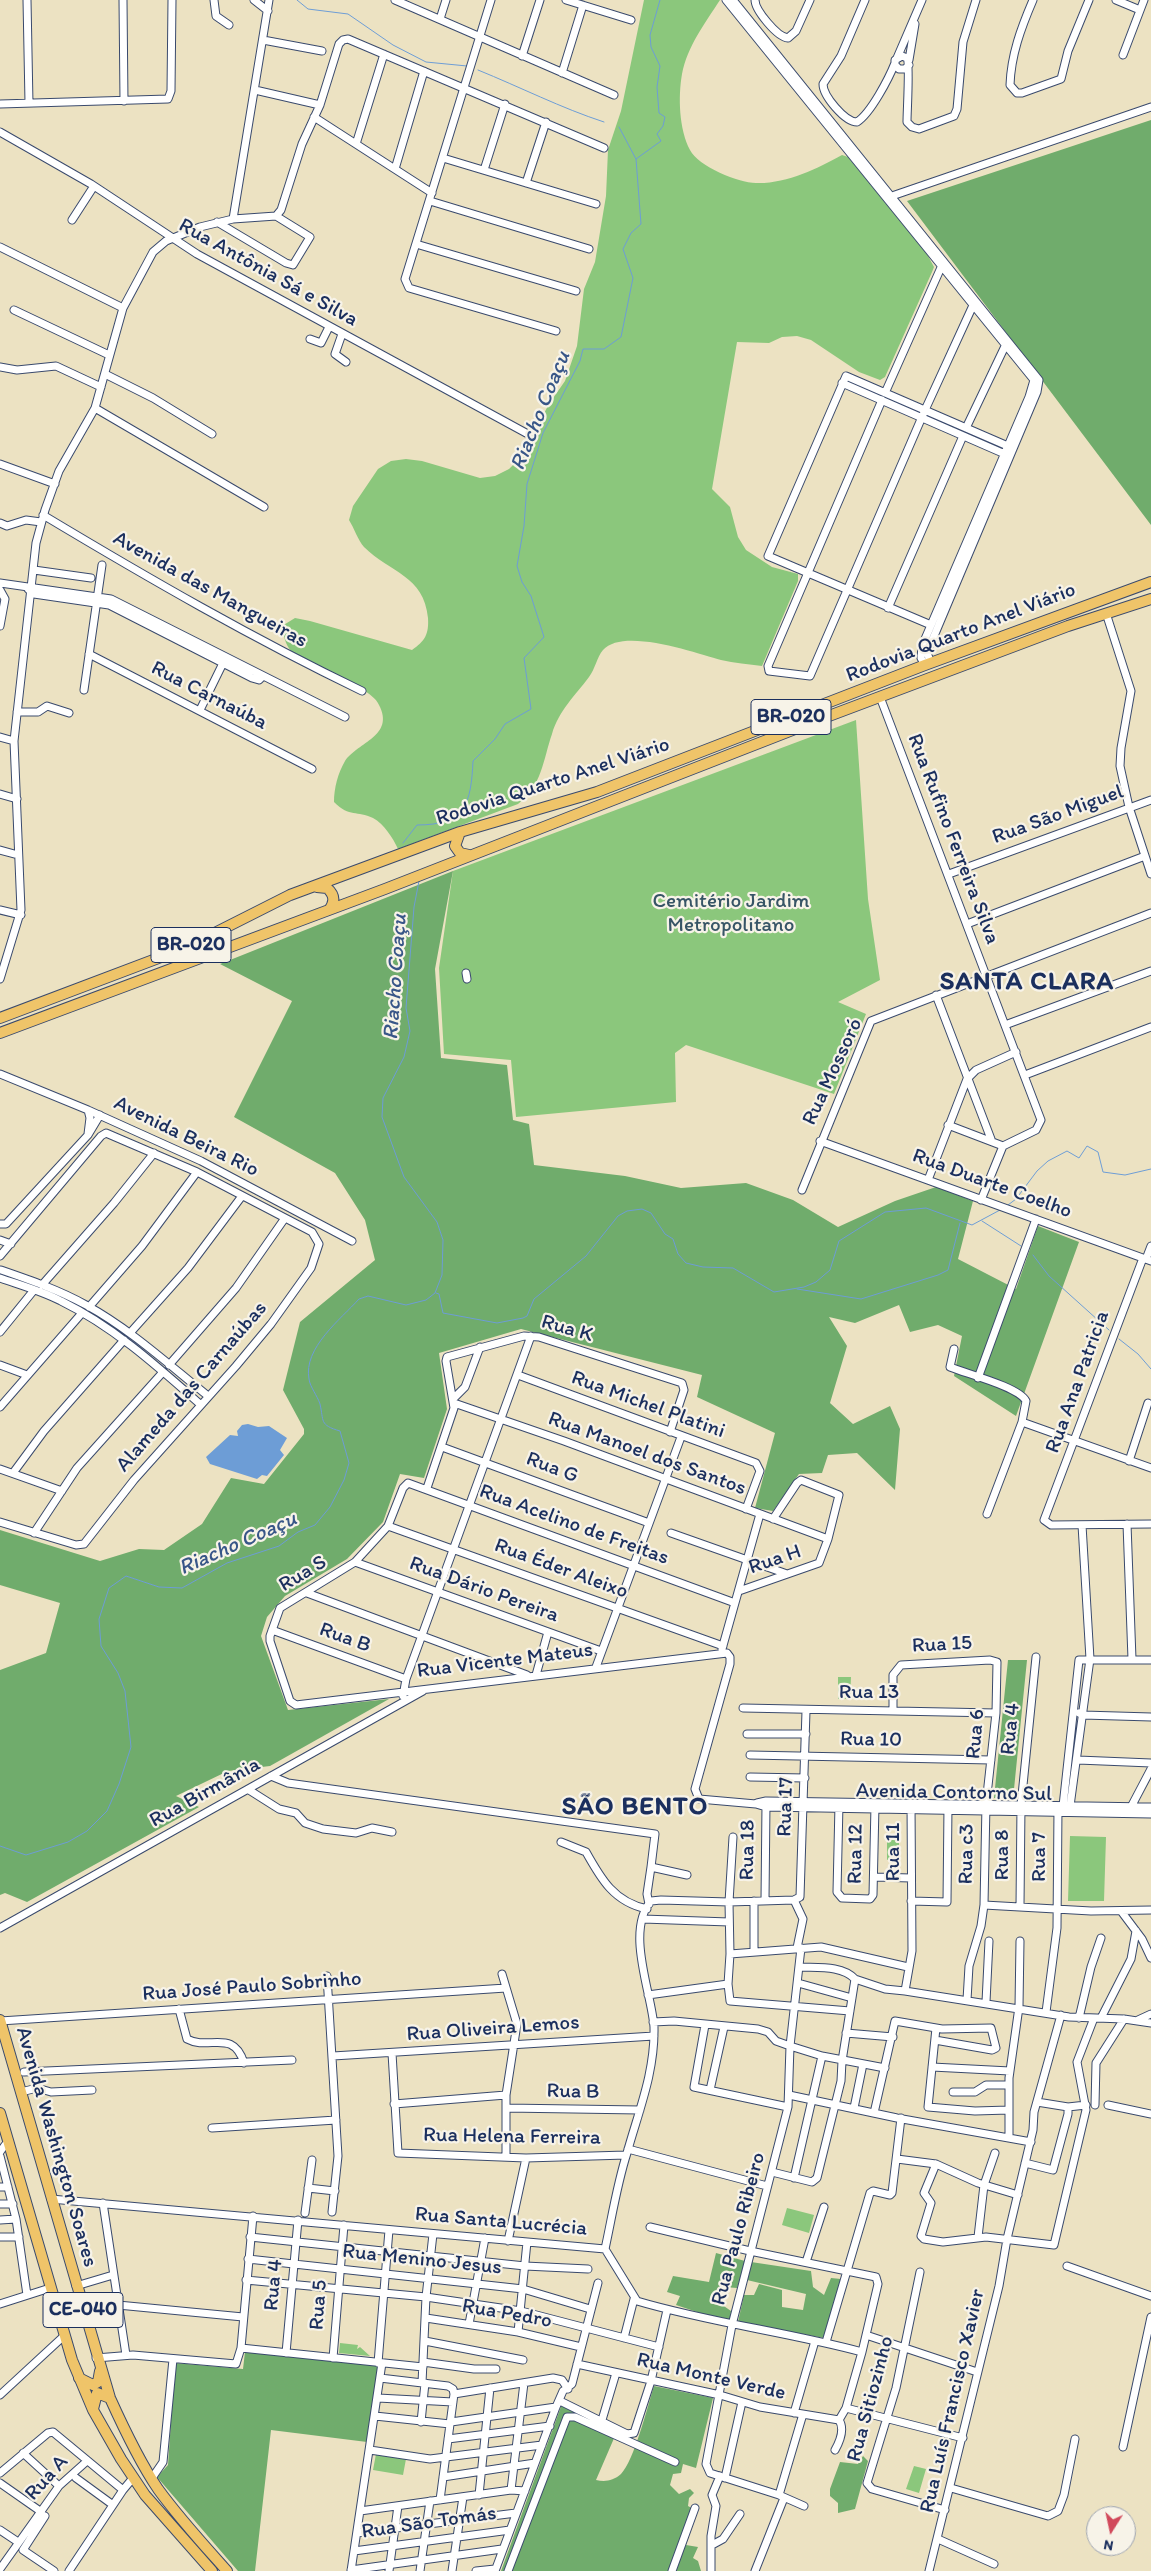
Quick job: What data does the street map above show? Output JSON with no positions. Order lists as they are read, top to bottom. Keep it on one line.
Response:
{"streets":{"highway":["Rodovia Quarto Anel Viário","BR-020","Avenida Washington Soares","CE-040"],"street":["Rua Antônia Sá e Silva","Avenida das Mangueiras","Rua Carnaúba","Rua São Miguel","Rua Rufino Ferreira Silva","Rua Mossoró","Avenida Beira Rio","Rua Duarte Coelho","Rua K","Rua Ana Patricia","Alameda das Carnaúbas","Rua Michel Platini","Rua Manoel dos Santos","Rua G","Rua Acelino de Freitas","Rua H","Rua Éder Aleixo","Rua S","Rua Dário Pereira","Rua B","Rua 15","Rua Vicente Mateus","Rua 13","Rua 4","Rua 6","Rua 10","Rua Birmânia","Avenida Contorno Sul","Rua 17","Rua 18","Rua 11","Rua 12","Rua c3","Rua 8","Rua 7","Rua José Paulo Sobrinho","Rua Oliveira Lemos","Rua Helena Ferreira","Rua Santa Lucrécia","Rua Paulo Ribeiro","Rua Menino Jesus","Rua 5","Rua Pedro","Rua Monte Verde","Rua Sitiozinho","Rua Luís Francisco Xavier","Rua A","Rua São Tomás"]},"crossings":[["Rodovia Quarto Anel Viário","Rua Rufino Ferreira Silva"],["Rua São Miguel","Rua Rufino Ferreira Silva"],["Rua Rufino Ferreira Silva","Rua Mossoró"],["Rua Mossoró","Rua Duarte Coelho"],["Rua Duarte Coelho","Rua Ana Patricia"],["Rua K","Rua Michel Platini"],["Rua K","Rua Manoel dos Santos"],["Rua Michel Platini","Rua Manoel dos Santos"],["Rua Manoel dos Santos","Rua H"],["Rua Acelino de Freitas","Rua S"],["Rua Éder Aleixo","Rua S"],["Rua Éder Aleixo","Rua Vicente Mateus"],["Rua Éder Aleixo","Avenida Contorno Sul"],["Rua S","Rua Dário Pereira"],["Rua S","Rua B"],["Rua S","Rua Vicente Mateus"],["Rua 15","Rua 13"],["Rua 15","Rua 6"],["Rua Vicente Mateus","Rua Birmânia"],["Rua Vicente Mateus","Avenida Contorno Sul"],["Rua 13","Rua 6"],["Rua 13","Rua 17"],["Rua 4","Avenida Contorno Sul"],["Rua 4","Rua 8"],["Rua 4","Rua Santa Lucrécia"],["Rua 4","Rua Menino Jesus"],["Rua 6","Rua 10"],["Rua 6","Avenida Contorno Sul"],["Rua 6","Rua c3"],["Rua 10","Rua 17"],["Avenida Contorno Sul","Rua 17"],["Avenida Contorno Sul","Rua 18"],["Avenida Contorno Sul","Rua 11"],["Avenida Contorno Sul","Rua 12"],["Avenida Contorno Sul","Rua c3"],["Avenida Contorno Sul","Rua 8"],["Avenida Contorno Sul","Rua 7"],["Rua 17","Rua Paulo Ribeiro"],["Rua José Paulo Sobrinho","Avenida Washington Soares"],["Rua Helena Ferreira","Rua Paulo Ribeiro"],["Avenida Washington Soares","Rua Santa Lucrécia"],["Rua Santa Lucrécia","Rua 5"],["Rua Paulo Ribeiro","Rua Monte Verde"],["Rua Menino Jesus","Rua 5"],["Rua Sitiozinho","Rua Luís Francisco Xavier"]],"districts":["SANTA CLARA","SÃO BENTO"],"water":["Riacho Coaçu"],"parks":["Cemitério Jardim Metropolitano"],"north":"bottom"}
